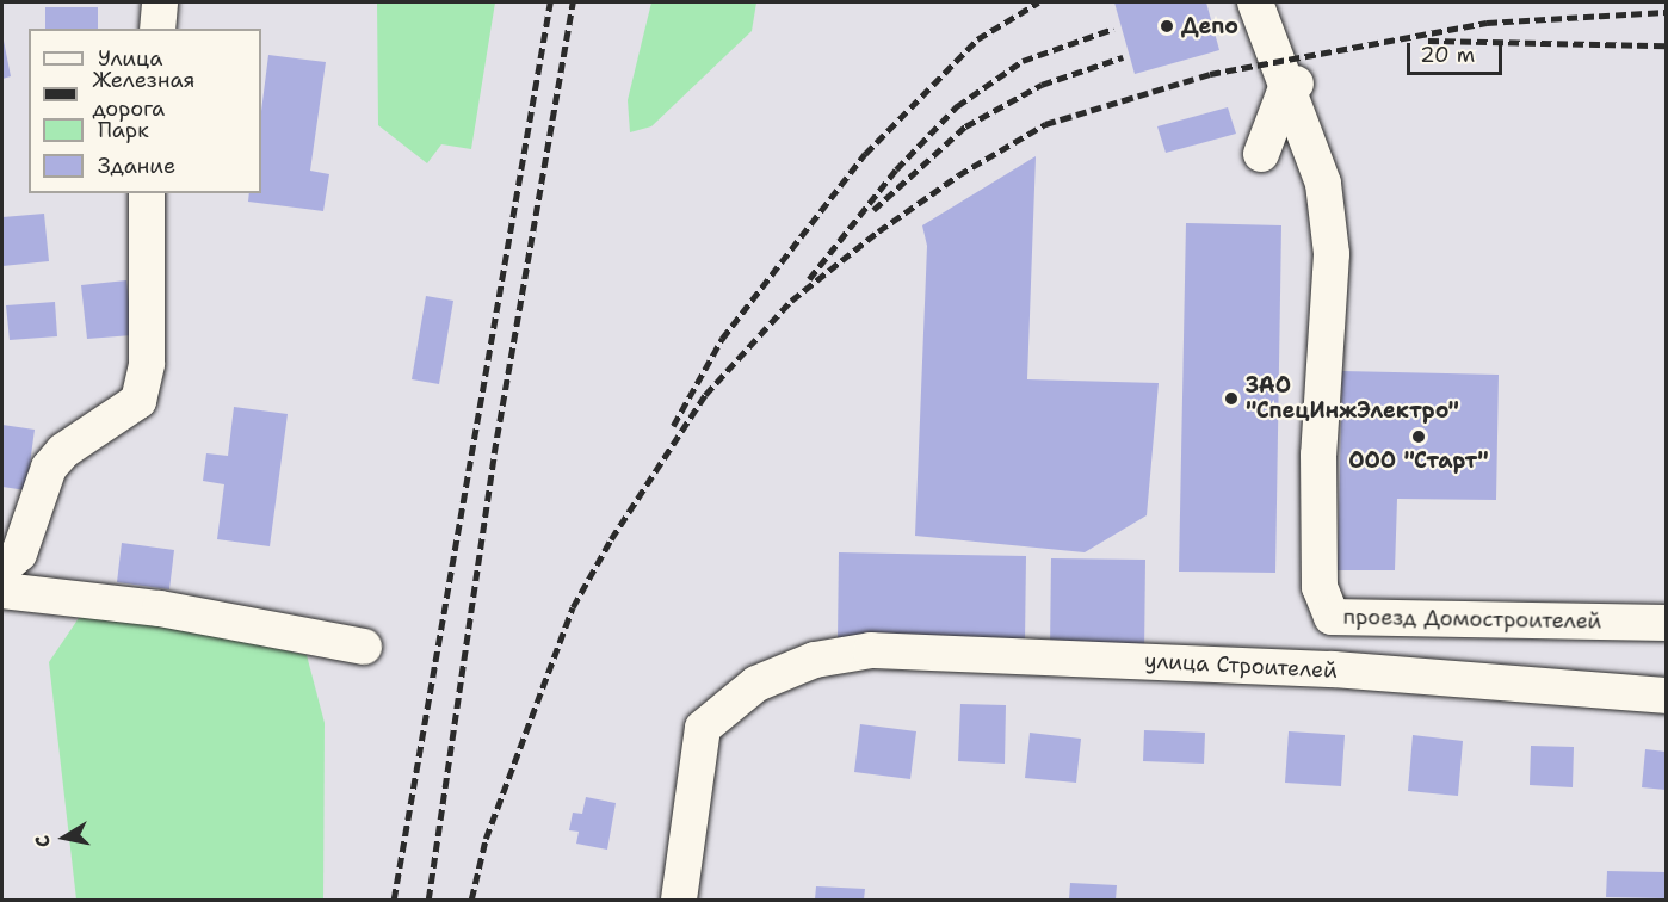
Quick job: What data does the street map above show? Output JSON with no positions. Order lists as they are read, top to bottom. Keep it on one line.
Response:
{"streets":{"street":["проезд Домостроителей","улица Строителей"]},"places":["Депо","ЗАО \"СпецИнжЭлектро\"","ООО \"Старт\""],"legend":["Улица","Железная дорога","Парк","Здание"],"scale_bar":"20 m","north":"left"}
